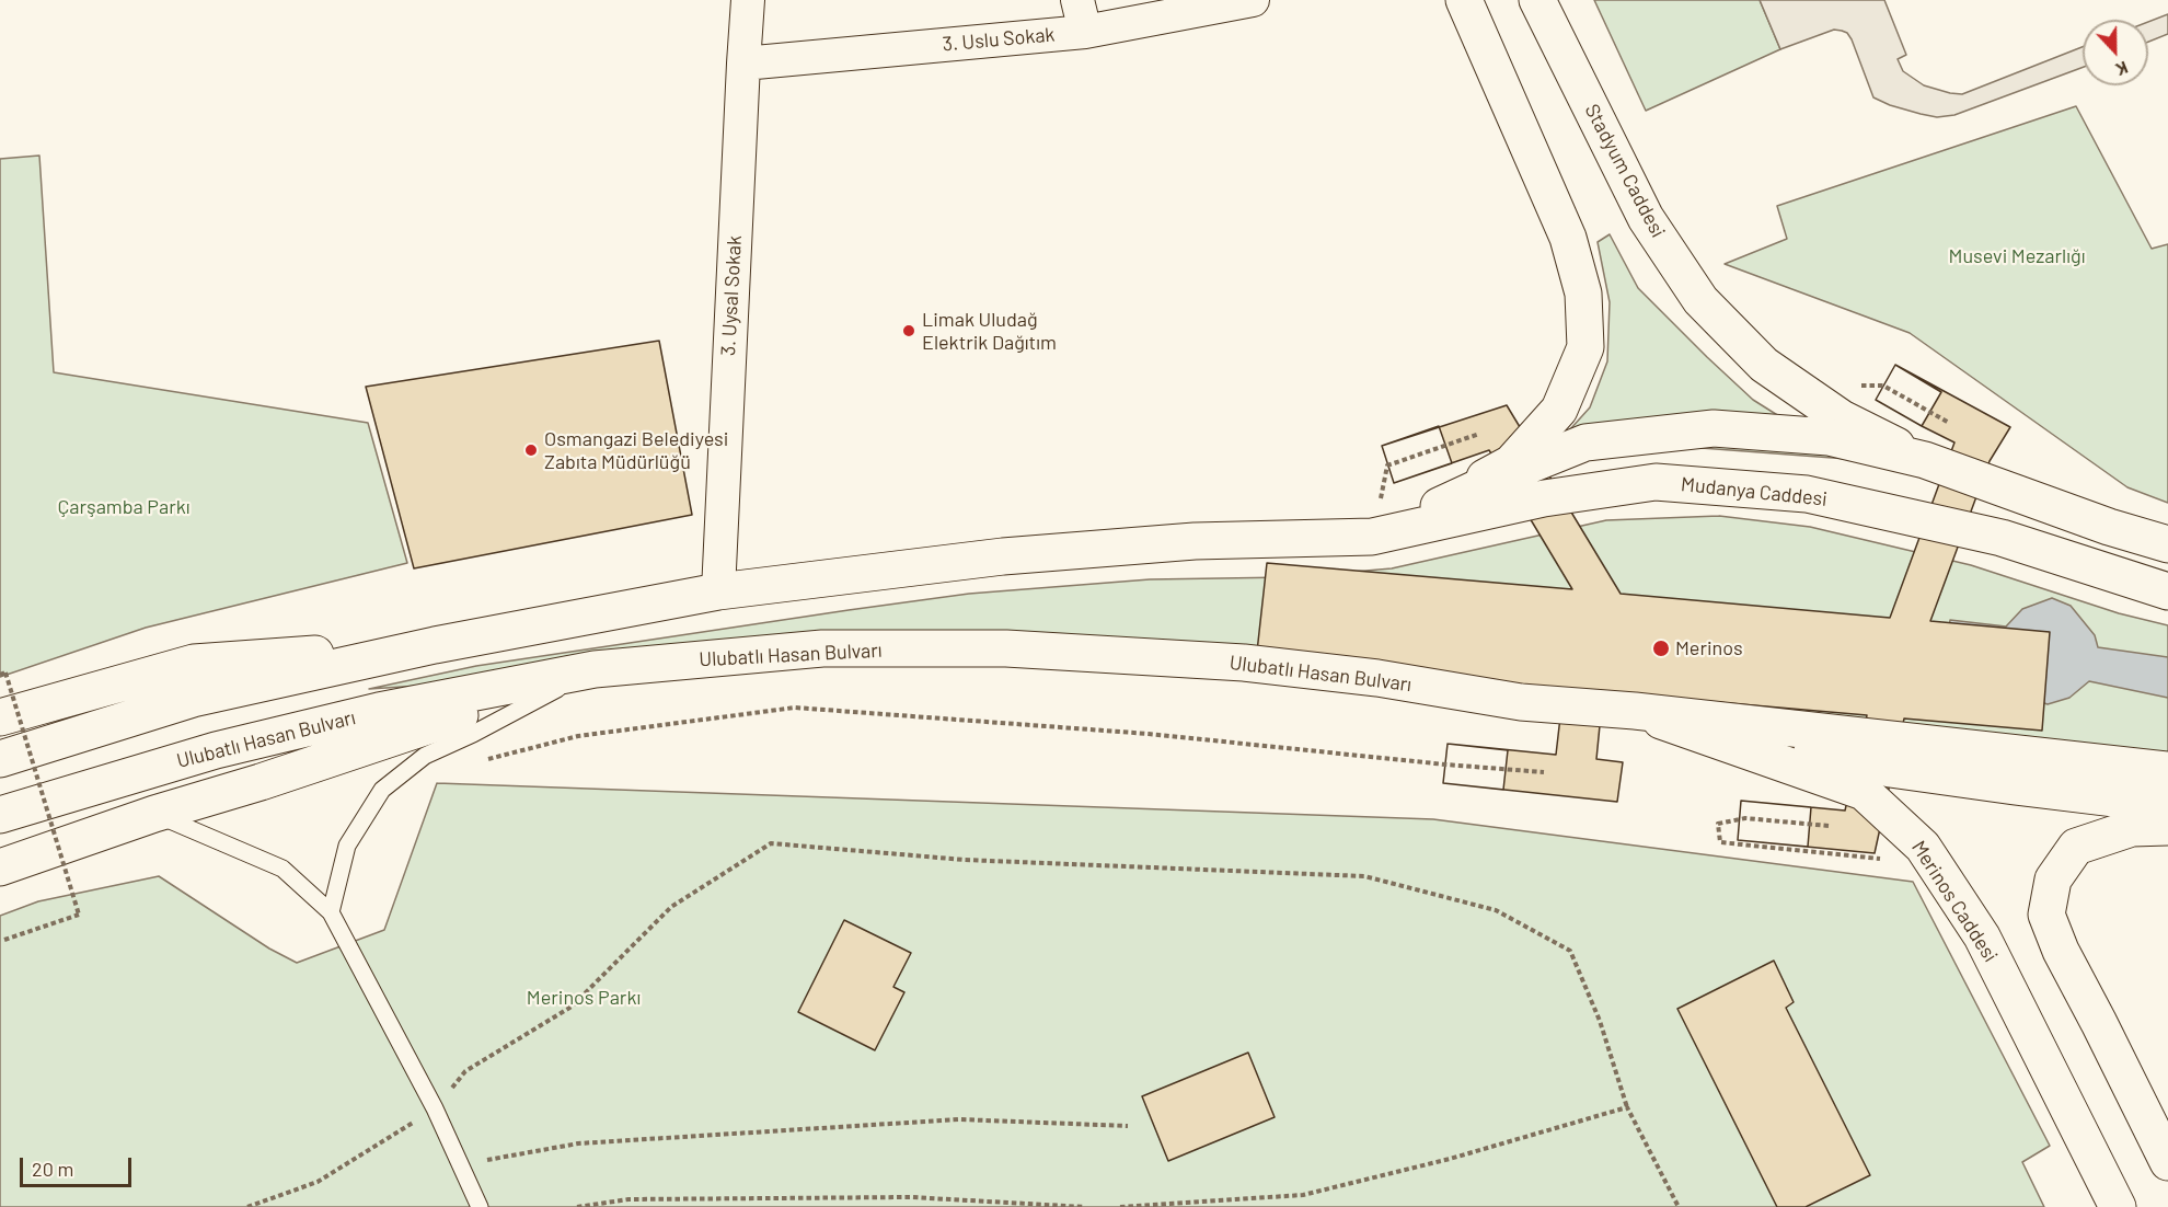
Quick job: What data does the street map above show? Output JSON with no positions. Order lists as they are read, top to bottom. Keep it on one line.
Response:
{"streets":{"main road":["Stadyum Caddesi","Mudanya Caddesi","Ulubatlı Hasan Bulvarı","Merinos Caddesi"],"street":["3. Uslu Sokak","3. Uysal Sokak"]},"crossings":[["3. Uslu Sokak","3. Uysal Sokak"],["Ulubatlı Hasan Bulvarı","Merinos Caddesi"]],"parks":["Musevi Mezarlığı","Çarşamba Parkı","Merinos Parkı"],"places":["Limak Uludağ Elektrik Dağıtım","Osmangazi Belediyesi Zabıta Müdürlüğü","Merinos"],"scale_bar":"20 m","north":"bottom"}
